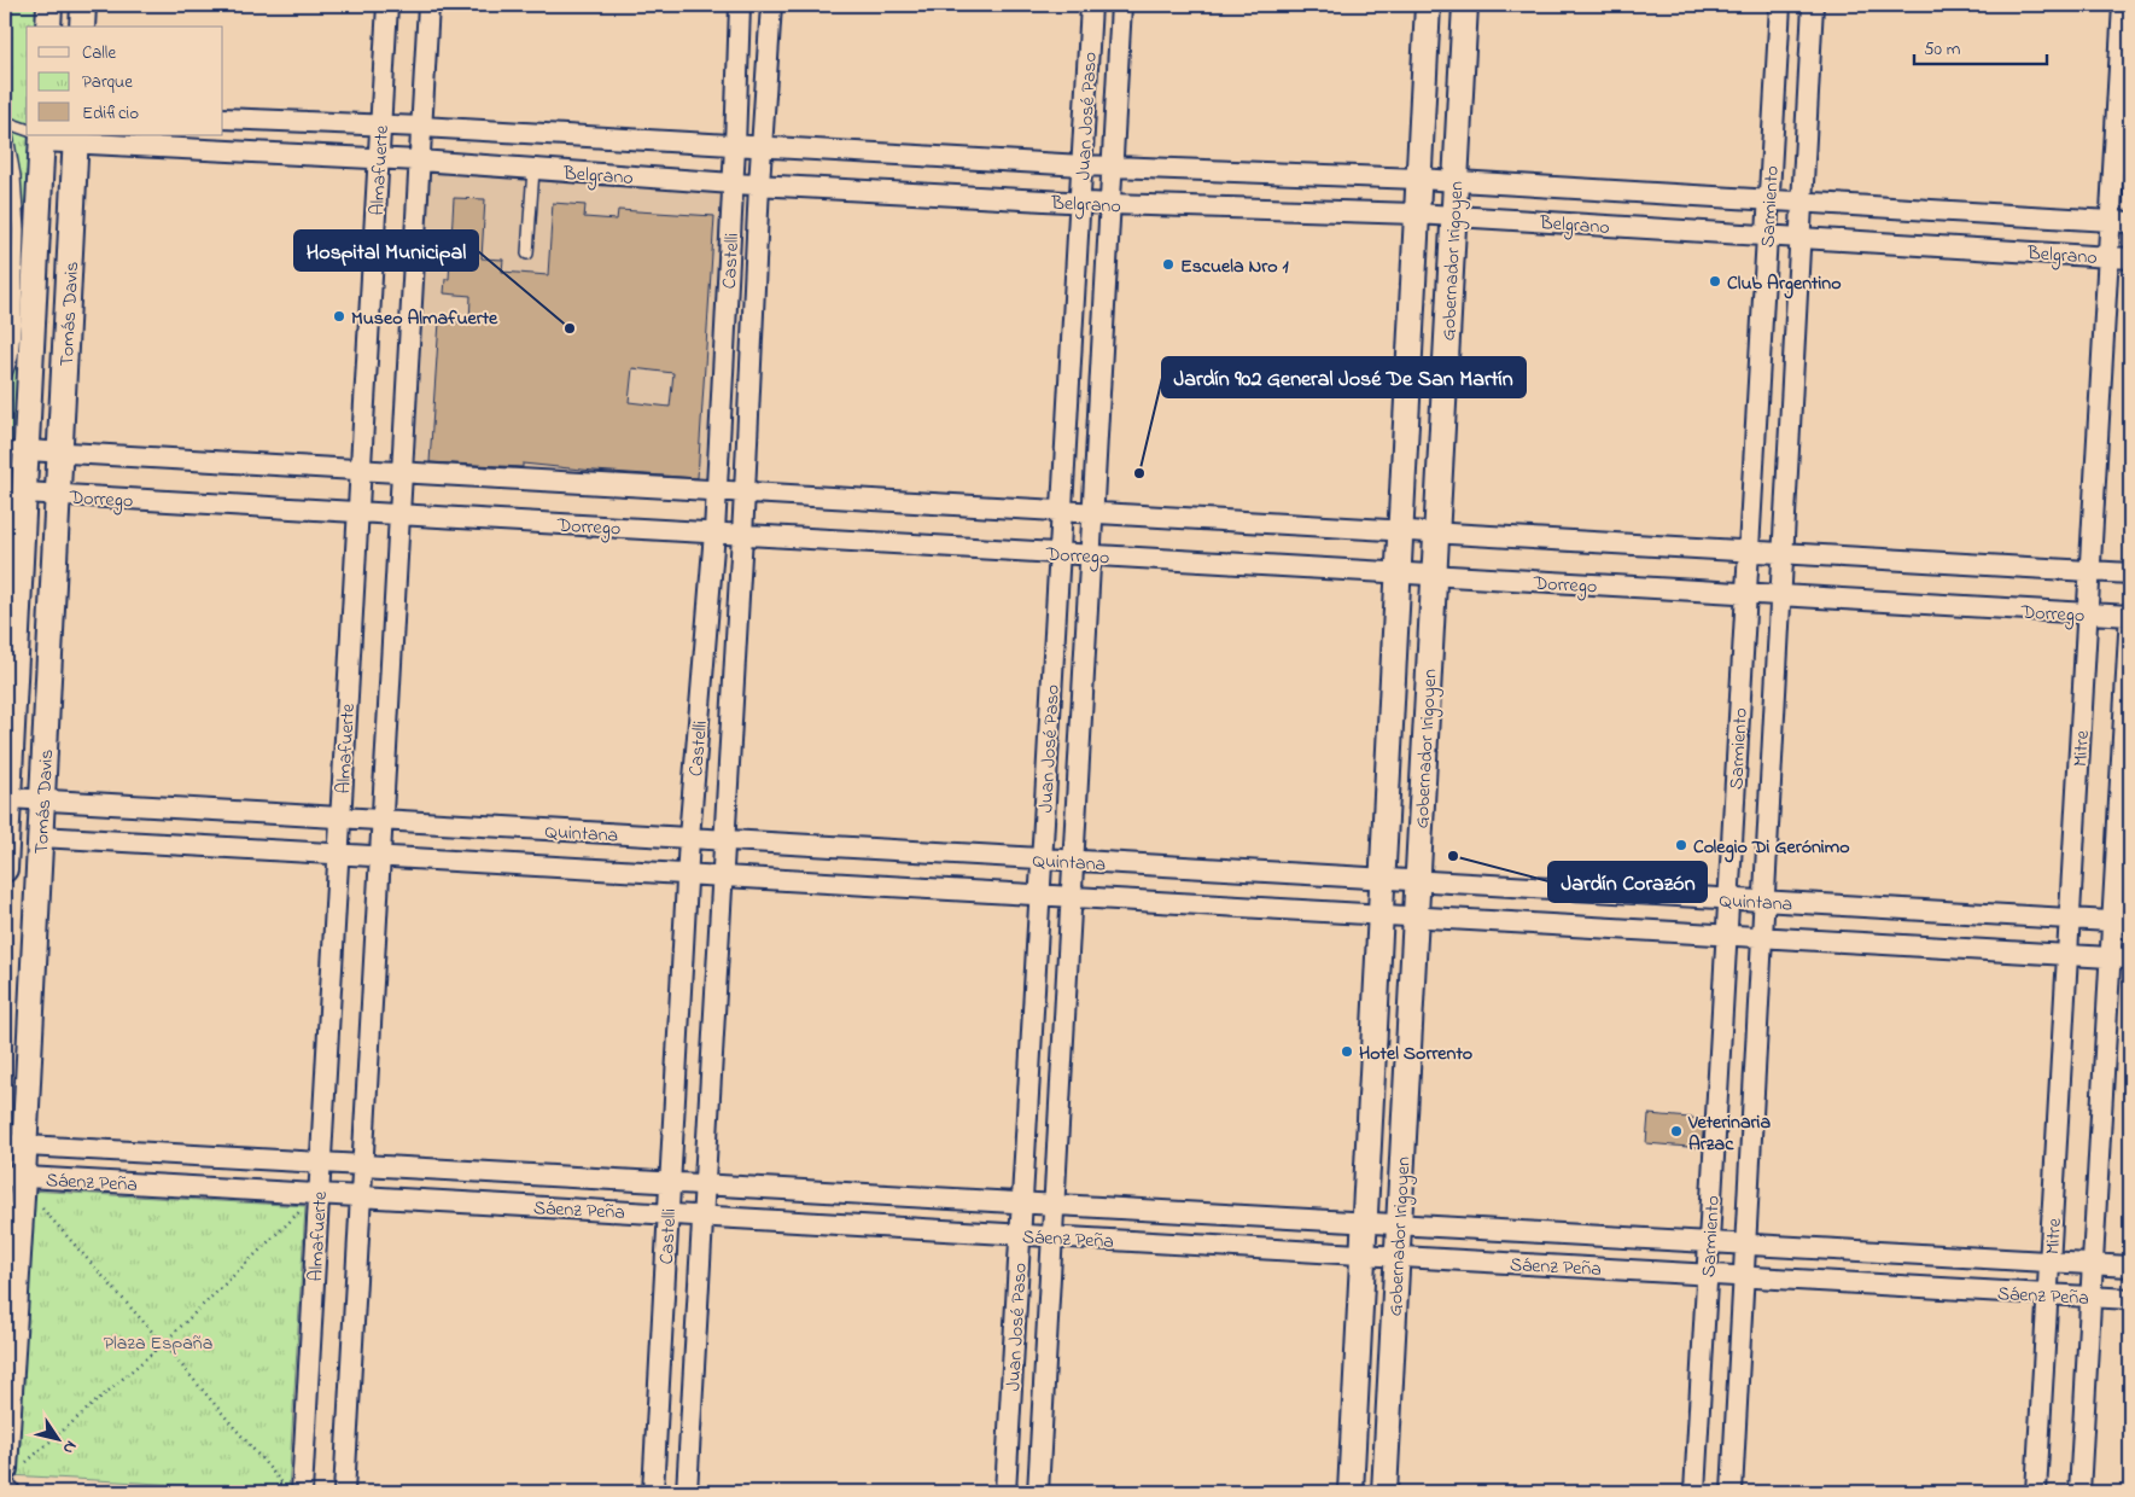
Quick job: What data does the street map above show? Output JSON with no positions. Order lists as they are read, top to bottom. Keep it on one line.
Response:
{"streets":{"street":["Juan José Paso","Almafuerte","Belgrano","Sarmiento","Castelli","Gobernador Irigoyen","Tomás Davis","Dorrego","Mitre","Quintana","Sáenz Peña"]},"crossings":[["Juan José Paso","Belgrano"],["Juan José Paso","Dorrego"],["Juan José Paso","Quintana"],["Juan José Paso","Sáenz Peña"],["Almafuerte","Belgrano"],["Almafuerte","Dorrego"],["Almafuerte","Quintana"],["Almafuerte","Sáenz Peña"],["Belgrano","Sarmiento"],["Belgrano","Castelli"],["Belgrano","Gobernador Irigoyen"],["Belgrano","Tomás Davis"],["Belgrano","Mitre"],["Sarmiento","Dorrego"],["Sarmiento","Quintana"],["Sarmiento","Sáenz Peña"],["Castelli","Dorrego"],["Castelli","Quintana"],["Castelli","Sáenz Peña"],["Gobernador Irigoyen","Dorrego"],["Gobernador Irigoyen","Quintana"],["Gobernador Irigoyen","Sáenz Peña"],["Tomás Davis","Dorrego"],["Tomás Davis","Quintana"],["Tomás Davis","Sáenz Peña"],["Dorrego","Mitre"],["Mitre","Quintana"],["Mitre","Sáenz Peña"]],"parks":["Plaza España"],"places":["Escuela Nro 1","Club Argentino","Museo Almafuerte","Hospital Municipal","Jardín 902 General José De San Martín","Colegio Di Gerónimo","Jardín Corazón","Hotel Sorrento","Veterinaria Arzac"],"legend":["Calle","Parque","Edificio"],"scale_bar":"50 m","north":"bottom right"}
